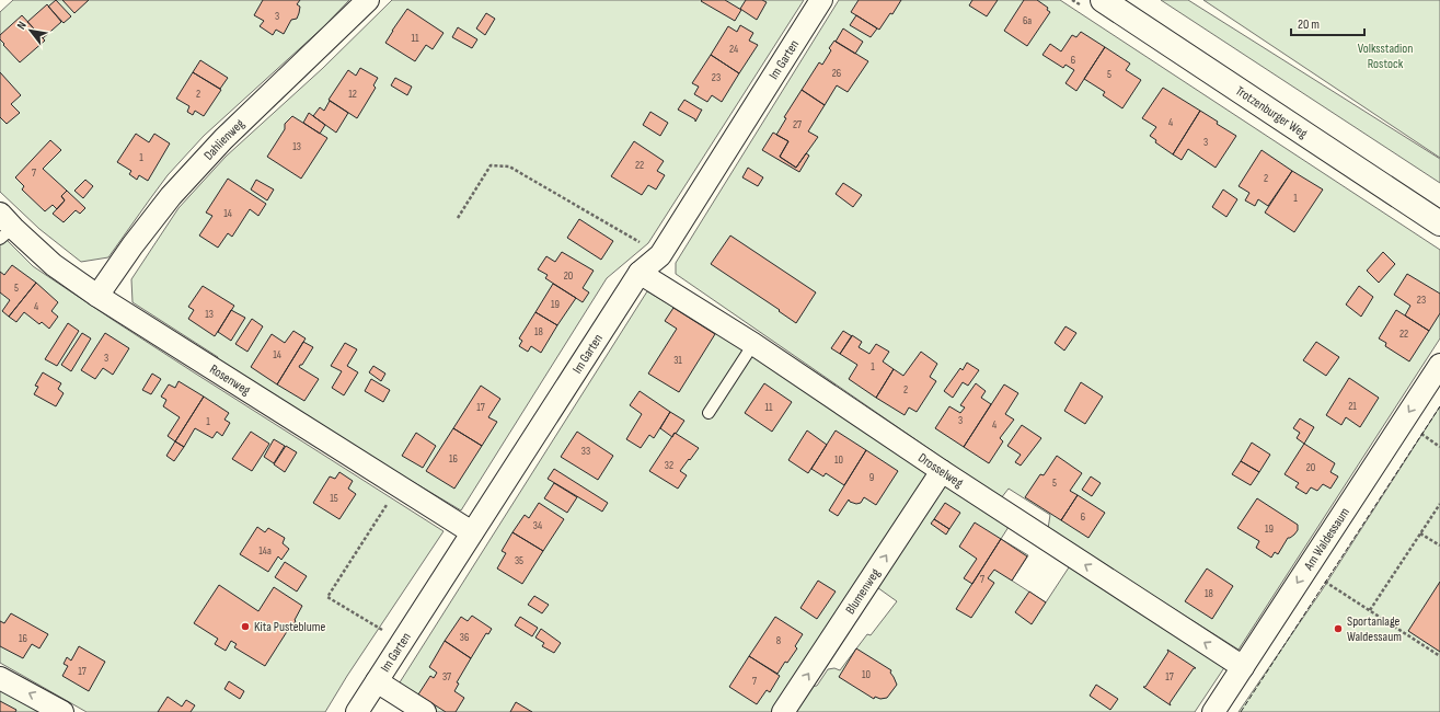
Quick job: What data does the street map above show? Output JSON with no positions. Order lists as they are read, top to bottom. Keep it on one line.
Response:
{"streets":{"street":["Im Garten","Trotzenburger Weg","Dahlienweg","Rosenweg","Drosselweg","Am Waldessaum","Blumenweg"]},"crossings":[["Im Garten","Rosenweg"],["Im Garten","Drosselweg"],["Dahlienweg","Rosenweg"],["Drosselweg","Am Waldessaum"],["Drosselweg","Blumenweg"]],"one_way":["Drosselweg","Am Waldessaum","Blumenweg"],"parks":["Volksstadion Rostock"],"places":["Kita Pusteblume","Sportanlage Waldessaum"],"house_numbers":["3","6a","11","24","6","26","5","23","2","12","4","27","3","13","1","22","7","2","1","14","20","5","23","19","4","13","18","22","14","3","31","1","2","21","17","11","3","1","4","33","16","10","32","20","9","5","15","6","34","19","14a","35","7","18","36","16","8","17","10","37","17","7"],"scale_bar":"20 m","north":"top left"}
